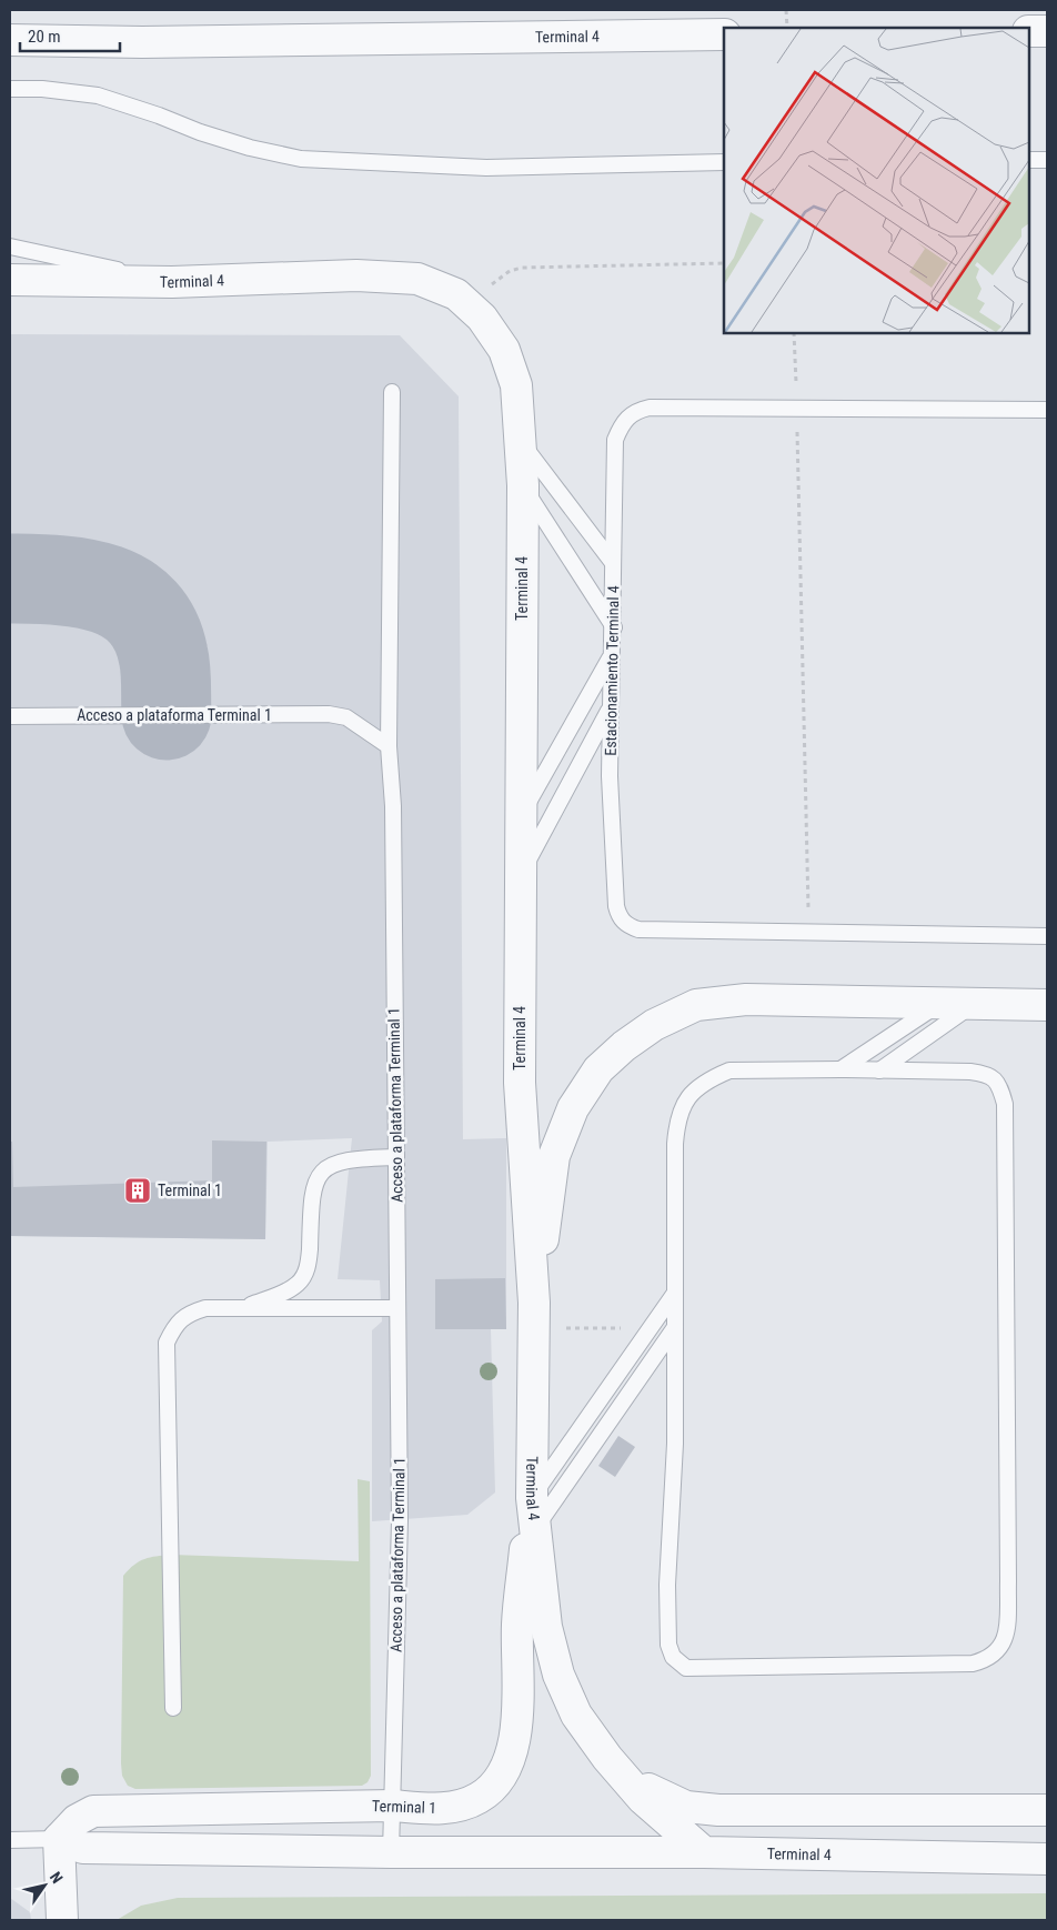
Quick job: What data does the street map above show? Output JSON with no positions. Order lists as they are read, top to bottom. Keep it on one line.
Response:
{"streets":{"street":["Terminal 4","Terminal 1"],"lane":["Estacionamiento Terminal 4","Acceso a plataforma Terminal 1"]},"crossings":[["Terminal 4","Terminal 1"],["Acceso a plataforma Terminal 1","Terminal 1"]],"places":{"building":["Terminal 1"]},"scale_bar":"20 m","north":"top right"}
